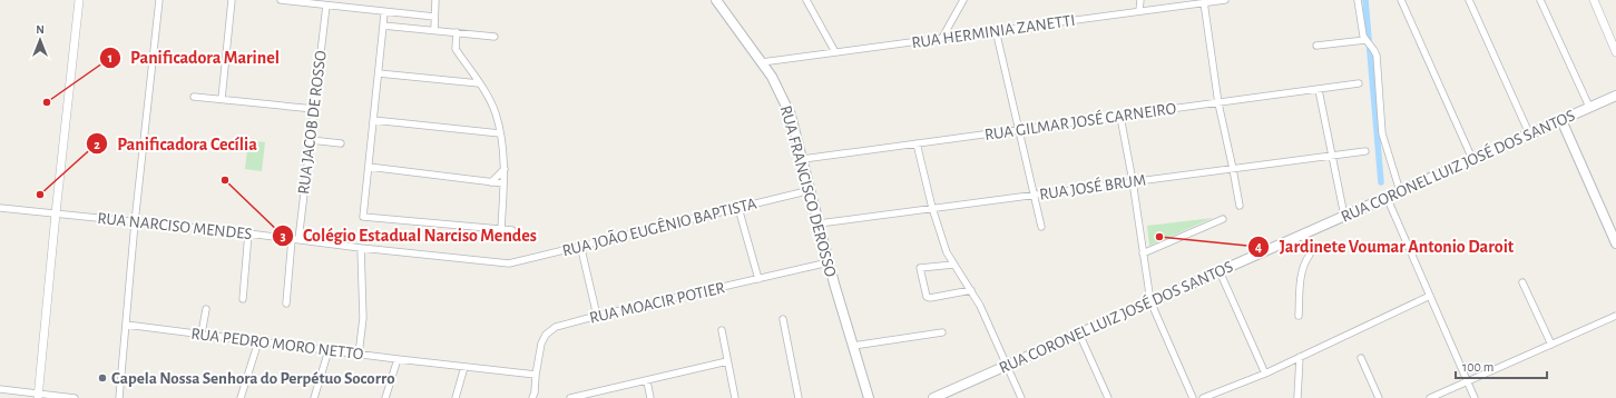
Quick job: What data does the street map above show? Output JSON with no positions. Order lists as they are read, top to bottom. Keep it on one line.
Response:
{"streets":{"main road":["RUA CORONEL LUIZ JOSÉ DOS SANTOS","RUA FRANCISCO DEROSSO"],"street":["RUA HERMINIA ZANETTI","RUA GILMAR JOSÉ CARNEIRO","RUA JACOB DE ROSSO","RUA JOSÉ BRUM","RUA NARCISO MENDES","RUA JOÃO EUGÊNIO BAPTISTA","RUA MOACIR POTIER","RUA PEDRO MORO NETTO"]},"crossings":[["RUA HERMINIA ZANETTI","RUA FRANCISCO DEROSSO"],["RUA GILMAR JOSÉ CARNEIRO","RUA FRANCISCO DEROSSO"],["RUA JACOB DE ROSSO","RUA NARCISO MENDES"],["RUA JOSÉ BRUM","RUA FRANCISCO DEROSSO"],["RUA FRANCISCO DEROSSO","RUA JOÃO EUGÊNIO BAPTISTA"],["RUA FRANCISCO DEROSSO","RUA MOACIR POTIER"],["RUA NARCISO MENDES","RUA JOÃO EUGÊNIO BAPTISTA"],["RUA MOACIR POTIER","RUA PEDRO MORO NETTO"]],"places":["Panificadora Marinel","Colégio Estadual Narciso Mendes","Panificadora Cecília","Jardinete Voumar Antonio Daroit","Capela Nossa Senhora do Perpétuo Socorro"],"scale_bar":"100 m","north":"top"}
